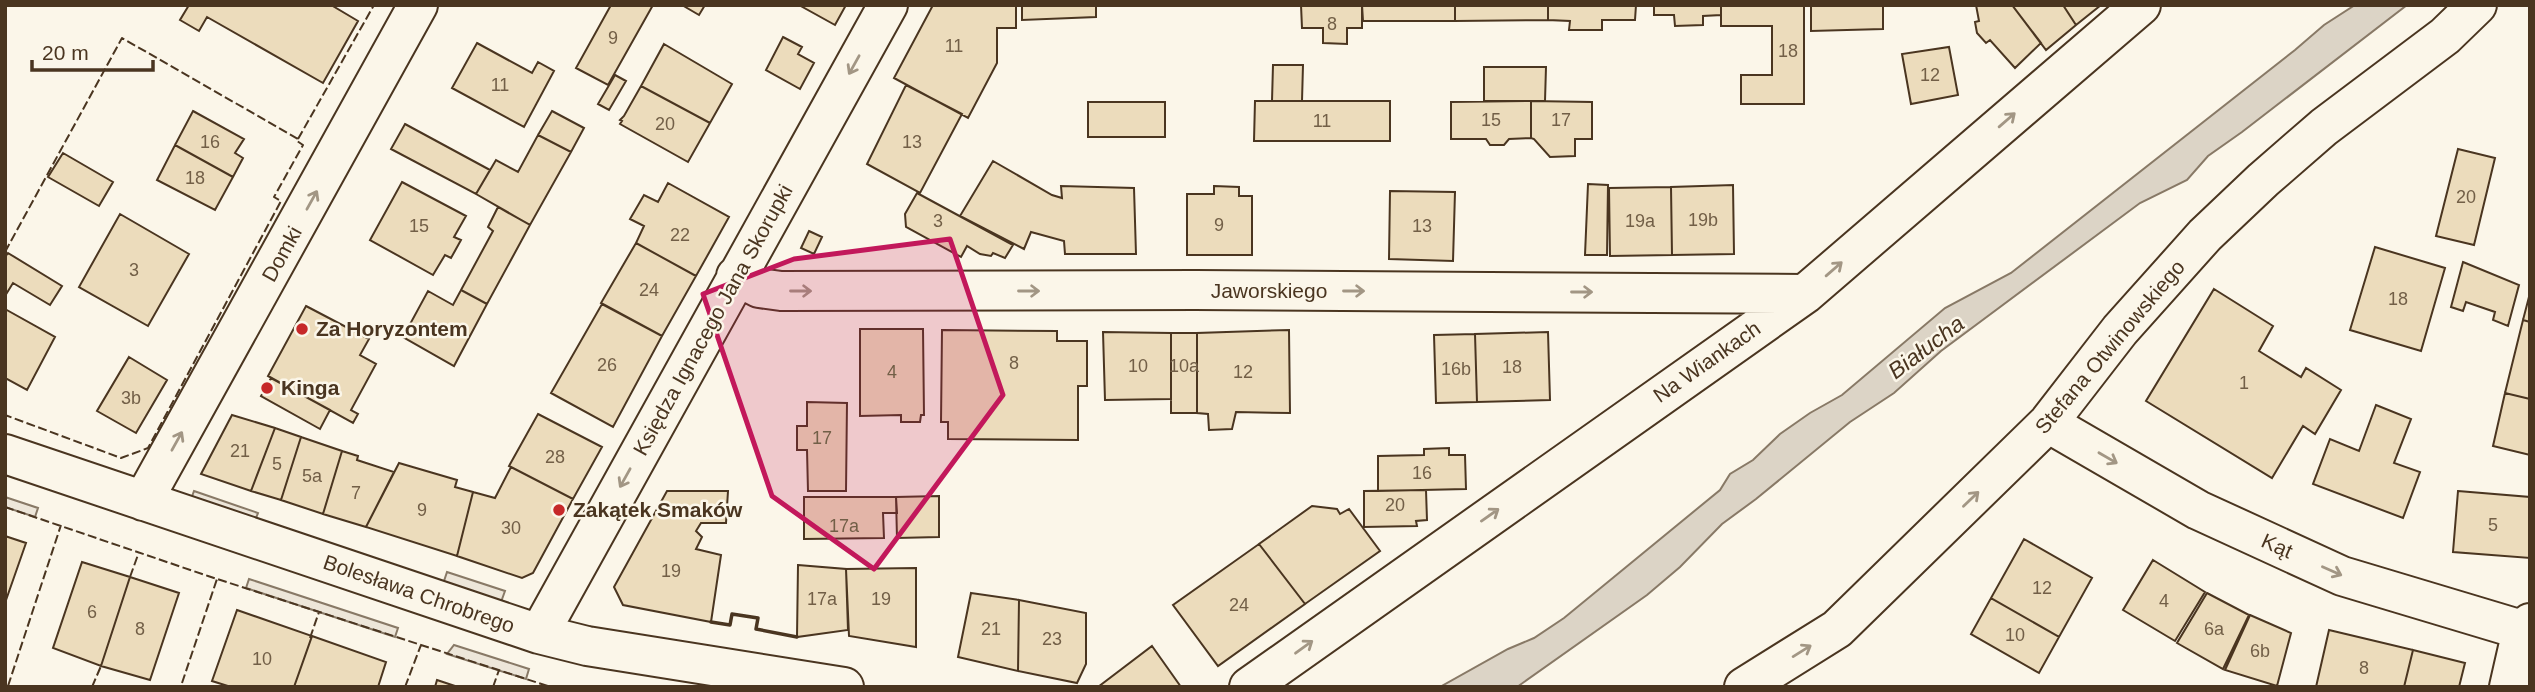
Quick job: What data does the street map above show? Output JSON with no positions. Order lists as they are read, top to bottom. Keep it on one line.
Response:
{"streets":{"street":["Domki","Jaworskiego","Księdza Ignacego Jana Skorupki","Stefana Otwinowskiego","Na Wiankach","Kąt","Bolesława Chrobrego"]},"crossings":[["Domki","Bolesława Chrobrego"],["Jaworskiego","Księdza Ignacego Jana Skorupki"],["Jaworskiego","Na Wiankach"],["Księdza Ignacego Jana Skorupki","Bolesława Chrobrego"],["Stefana Otwinowskiego","Kąt"]],"one_way":["Domki","Jaworskiego","Księdza Ignacego Jana Skorupki","Stefana Otwinowskiego","Na Wiankach","Kąt"],"water":["Białucha"],"places":["Za Horyzontem","Kinga","Zakątek Smaków"],"house_numbers":["8","9","11","18","12","11","15","17","11","20","16","13","18","20","19b","3","19a","9","15","13","22","3","24","18","8","26","10","10a","18","16b","4","12","1","3b","17","21","28","5","16","5a","7","20","9","5","17a","30","19","12","17a","19","4","24","6","8","21","6a","10","23","6b","10","8"],"scale_bar":"20 m"}
